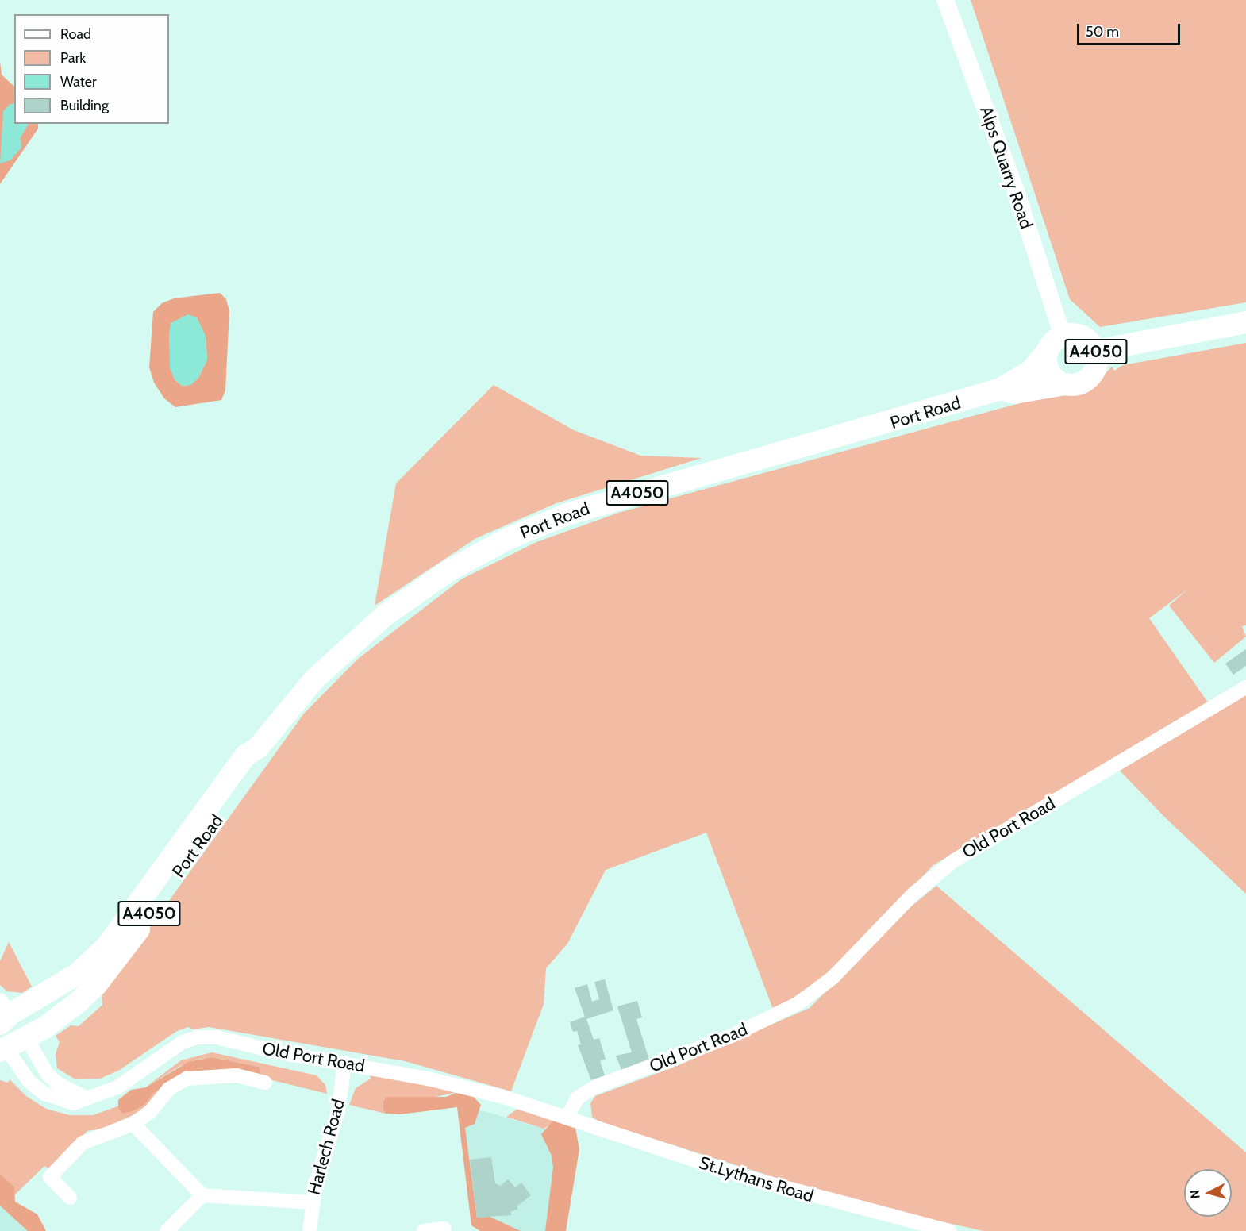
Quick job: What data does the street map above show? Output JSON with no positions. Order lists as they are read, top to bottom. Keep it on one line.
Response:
{"streets":{"main road":["A4050","Port Road"],"street":["Alps Quarry Road","Old Port Road","Harlech Road","St.Lythans Road"]},"crossings":[["Alps Quarry Road","A4050"],["Alps Quarry Road","Port Road"],["A4050","Port Road"],["Port Road","Old Port Road"],["Old Port Road","Harlech Road"],["Old Port Road","St.Lythans Road"]],"legend":["Road","Park","Water","Building"],"scale_bar":"50 m","north":"left"}
